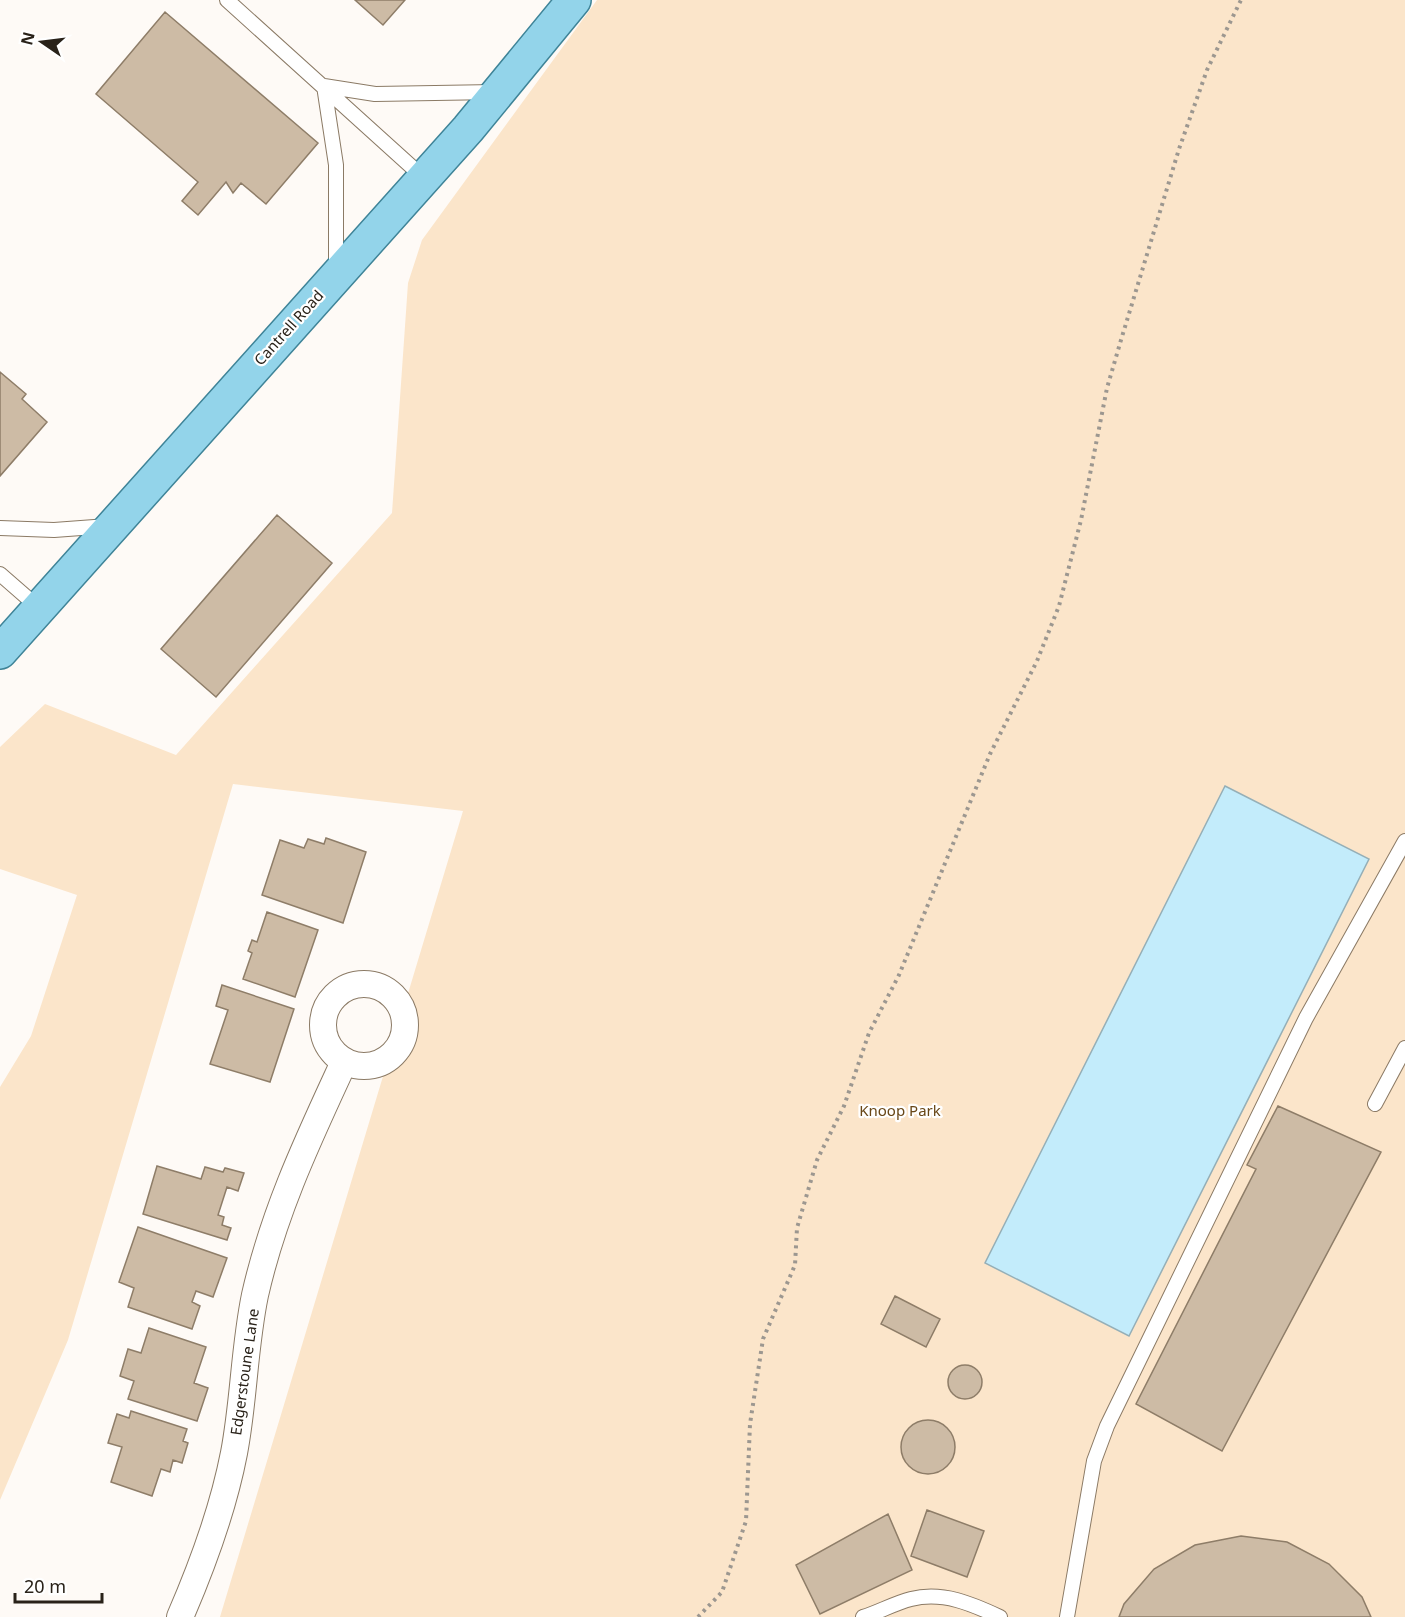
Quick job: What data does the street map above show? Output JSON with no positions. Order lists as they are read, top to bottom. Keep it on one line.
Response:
{"streets":{"main road":["Cantrell Road"],"street":["Edgerstoune Lane"]},"parks":["Knoop Park"],"scale_bar":"20 m","north":"left"}
